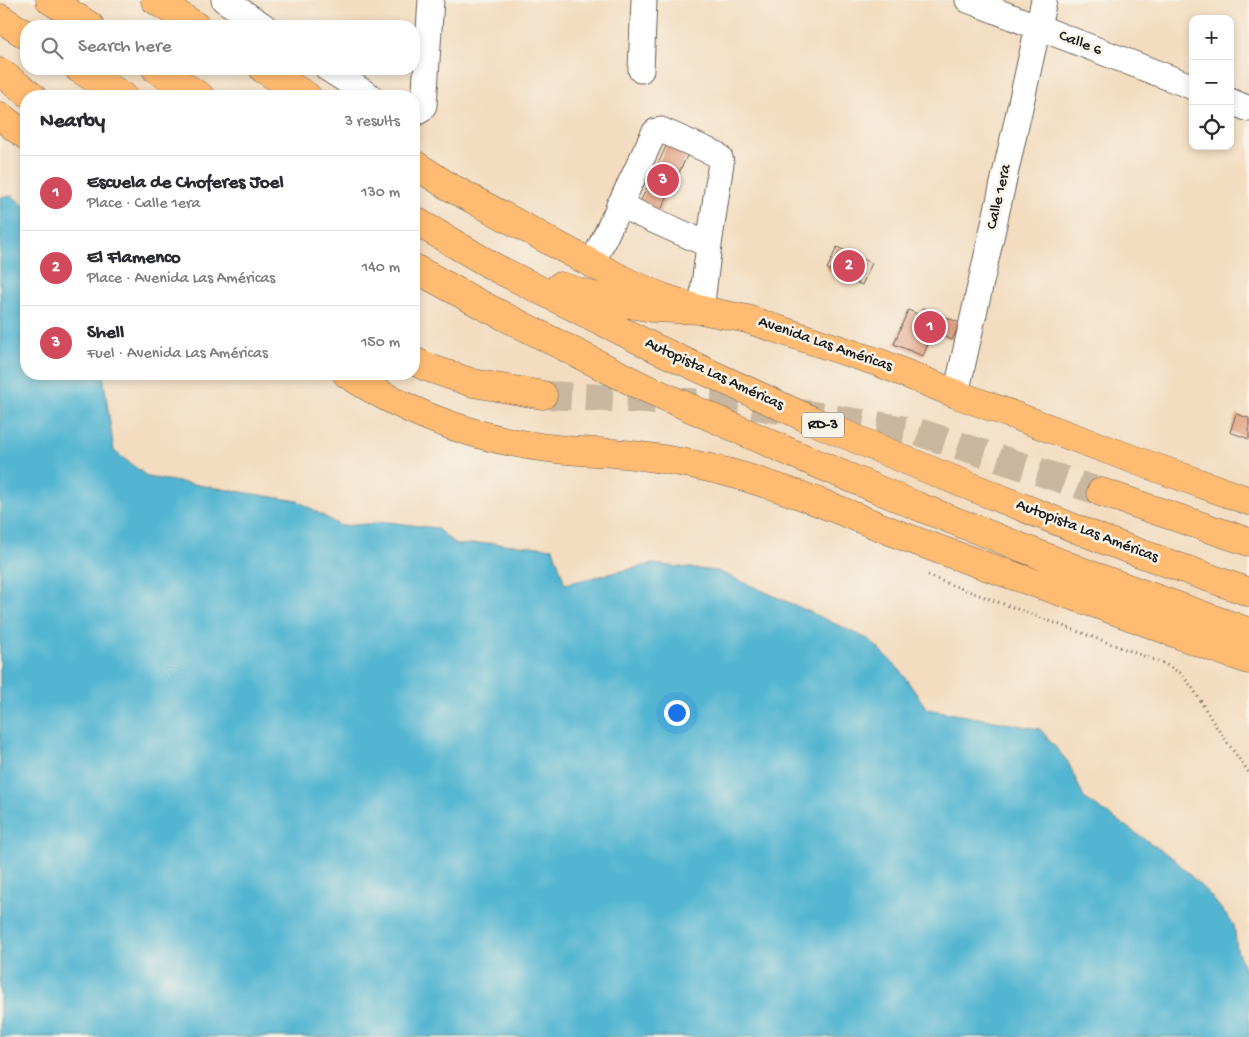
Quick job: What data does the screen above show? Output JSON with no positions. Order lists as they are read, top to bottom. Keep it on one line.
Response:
{"streets":{"main road":["Avenida Las Américas","Autopista Las Américas","RD-3"],"street":["Calle 6","Calle 1era"]},"crossings":[["Calle 6","Calle 1era"],["Calle 1era","Avenida Las Américas"]],"page":{"map_buttons":["+","−"],"search":"Search here","heading":["Nearby","3 results"],"list":[{"mark":"1","name":"Escuela de Choferes Joel","note":"Place · Calle 1era","value":"130 m"},{"mark":"2","name":"El Flamenco","note":"Place · Avenida Las Américas","value":"140 m"},{"mark":"3","name":"Shell","note":"Fuel · Avenida Las Américas","value":"150 m"}],"pins":["3","2","1"]}}
